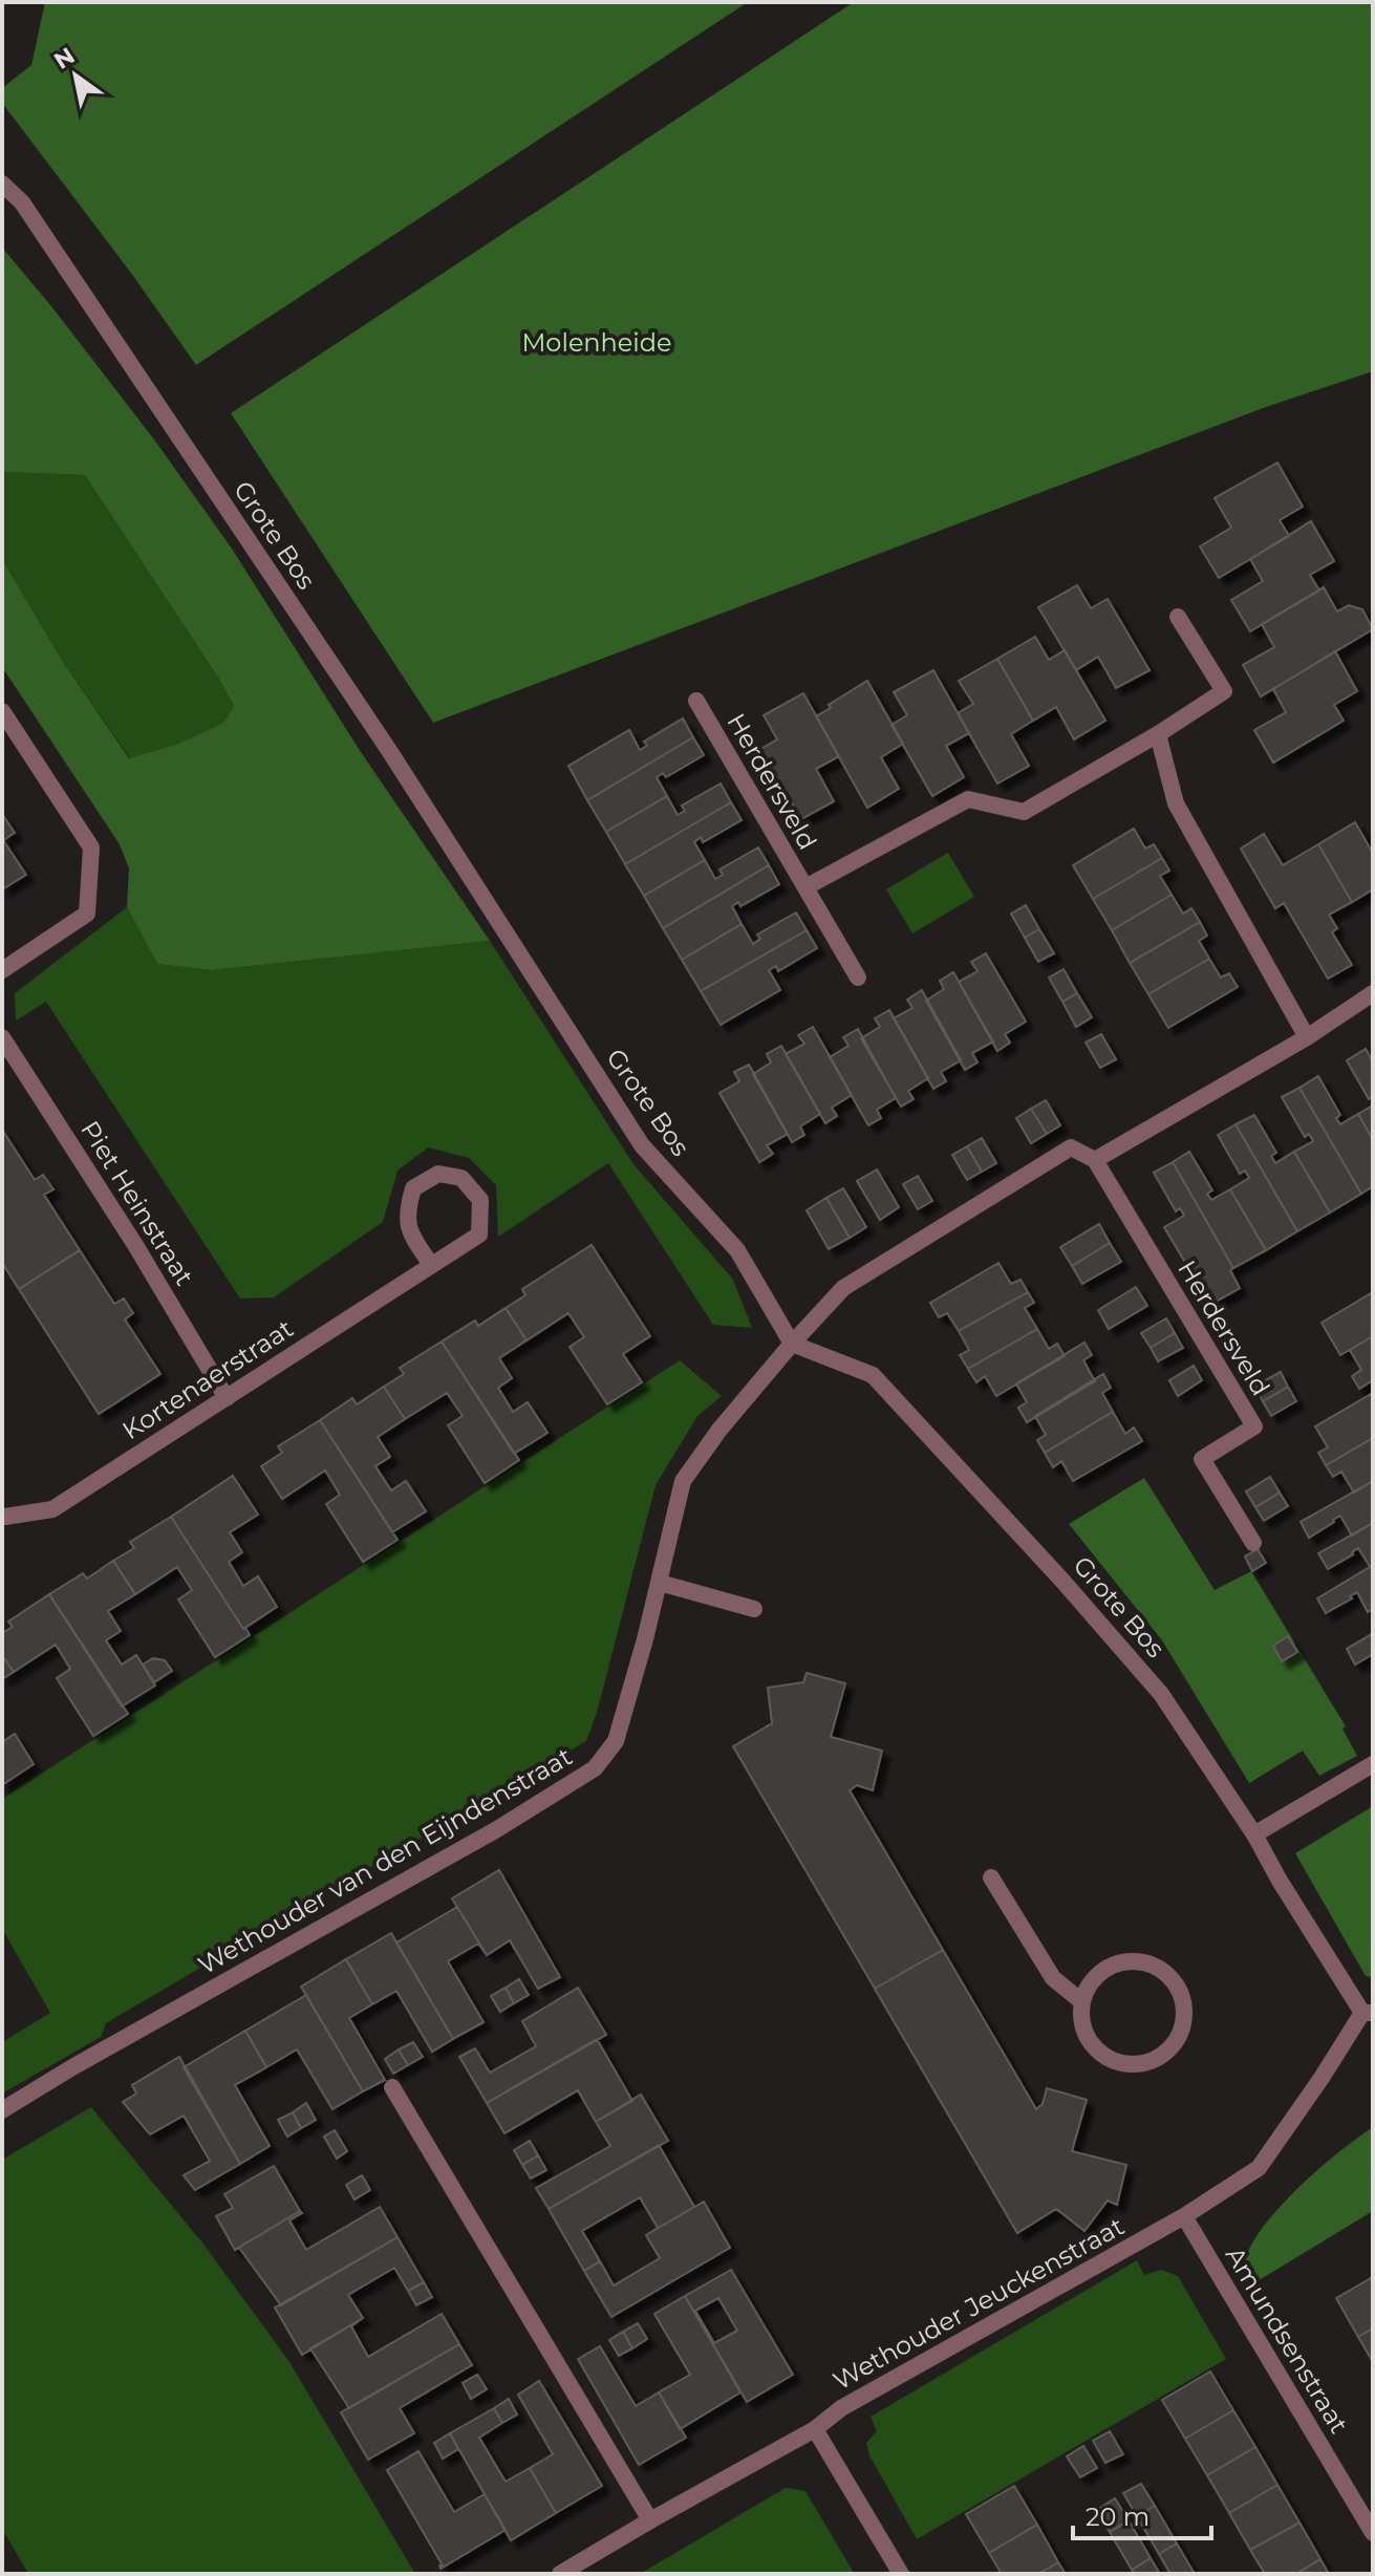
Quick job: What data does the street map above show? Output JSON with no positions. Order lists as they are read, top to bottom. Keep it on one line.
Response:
{"streets":{"street":["Grote Bos","Herdersveld","Piet Heinstraat","Kortenaerstraat","Wethouder van den Eijndenstraat","Wethouder Jeuckenstraat","Amundsenstraat"]},"crossings":[["Grote Bos","Wethouder van den Eijndenstraat"],["Grote Bos","Wethouder Jeuckenstraat"],["Piet Heinstraat","Kortenaerstraat"],["Wethouder Jeuckenstraat","Amundsenstraat"]],"parks":["Molenheide"],"scale_bar":"20 m","north":"top left"}
